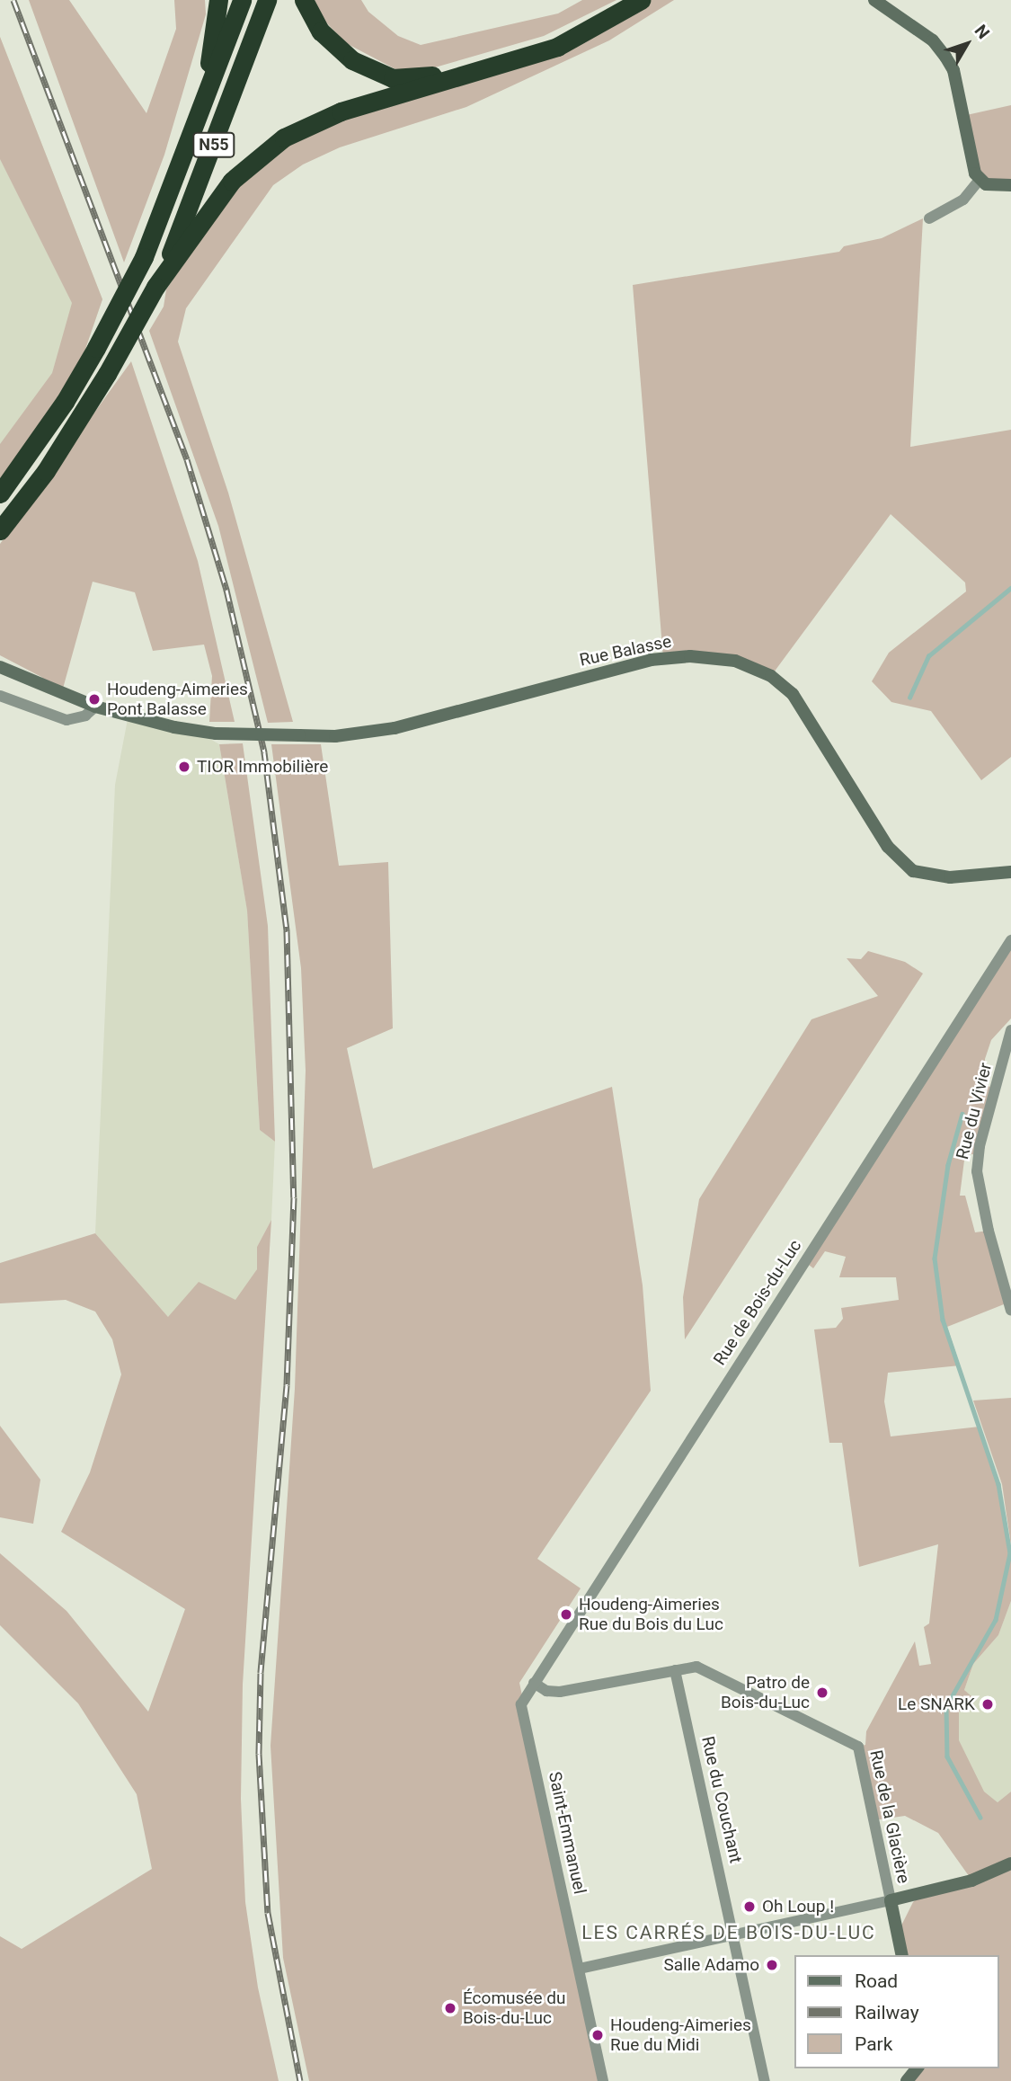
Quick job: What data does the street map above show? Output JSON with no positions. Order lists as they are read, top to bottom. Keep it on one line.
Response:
{"streets":{"highway":["N55"],"street":["Rue Balasse","Rue du Vivier","Rue de Bois-du-Luc","Rue du Couchant","Rue de la Glacière","Saint-Emmanuel"]},"crossings":[["Rue de Bois-du-Luc","Rue de la Glacière"],["Rue de Bois-du-Luc","Saint-Emmanuel"],["Rue du Couchant","Rue de la Glacière"]],"districts":["LES CARRÉS DE BOIS-DU-LUC"],"places":["Houdeng-Aimeries Pont Balasse","TIOR Immobilière","Houdeng-Aimeries Rue du Bois du Luc","Patro de Bois-du-Luc","Le SNARK","Oh Loup !","Salle Adamo","Écomusée du Bois-du-Luc","Houdeng-Aimeries Rue du Midi"],"legend":["Road","Railway","Park"],"north":"top right"}
